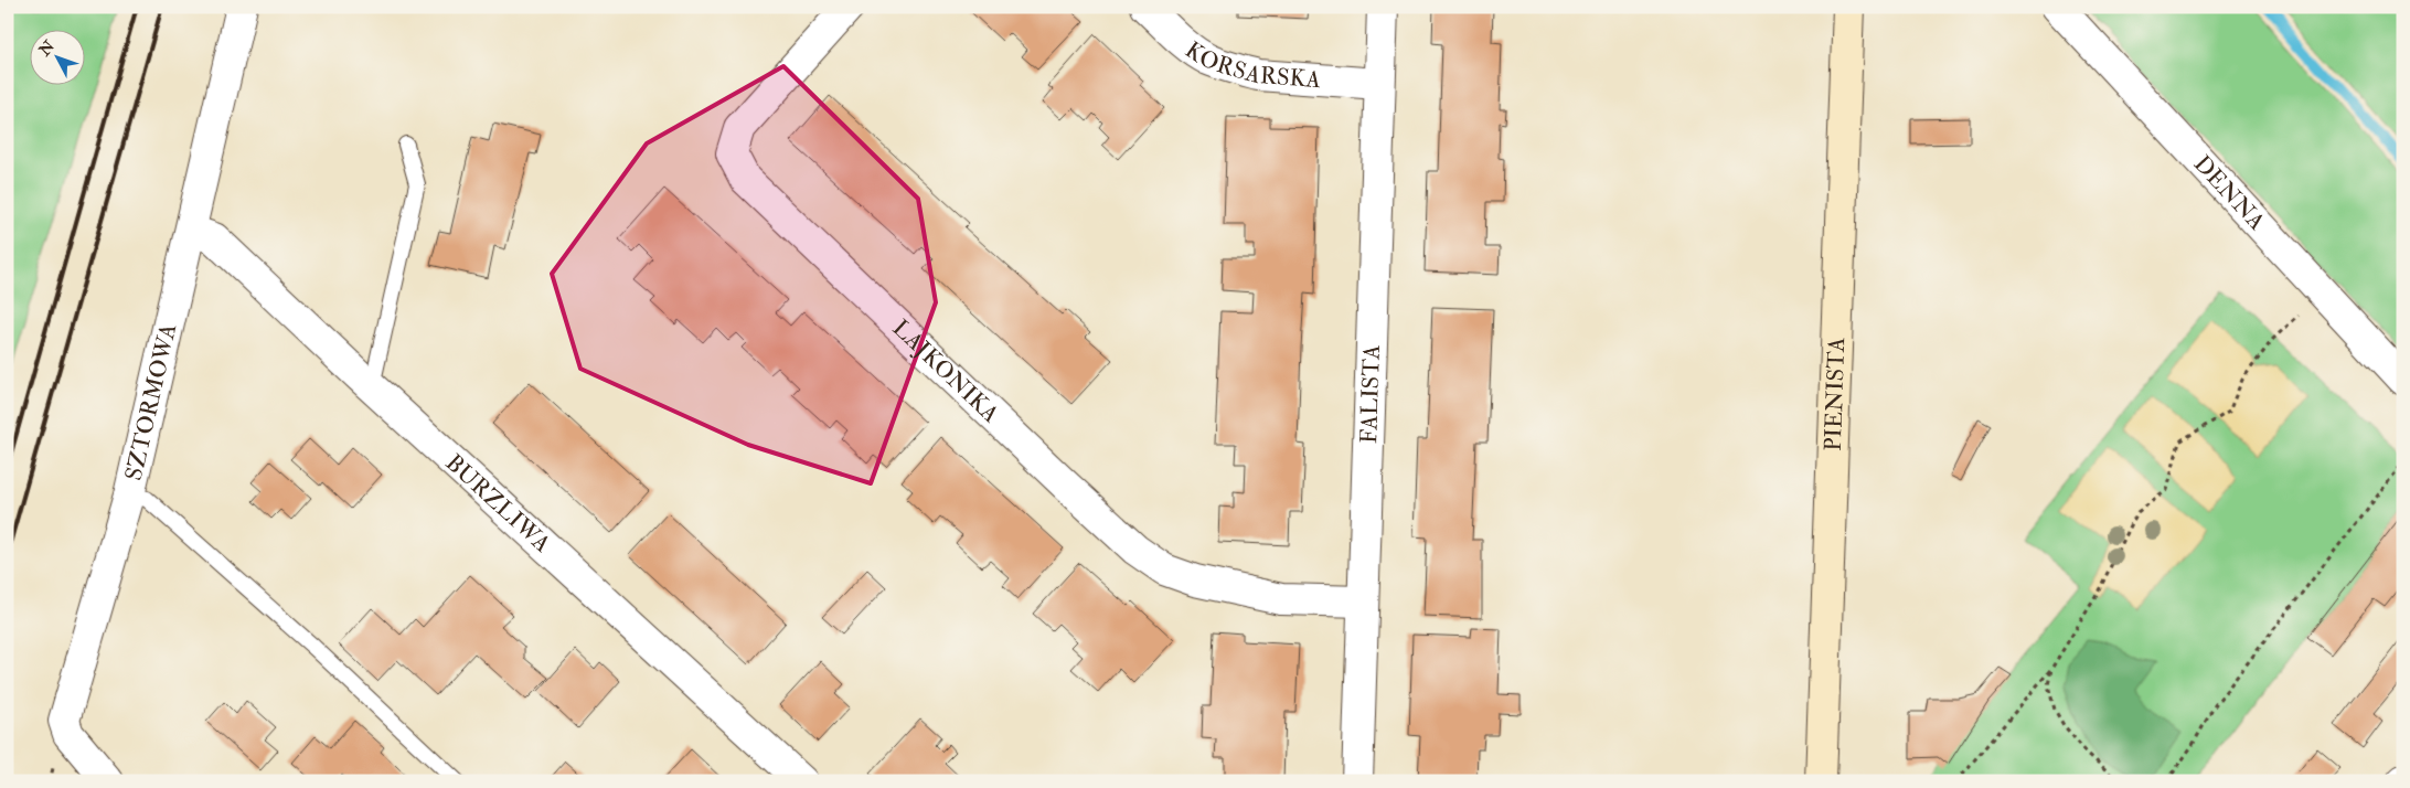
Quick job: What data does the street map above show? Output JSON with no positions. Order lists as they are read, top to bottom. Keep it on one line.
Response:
{"streets":{"street":["KORSARSKA","DENNA","LAJKONIKA","FALISTA","PIENISTA","SZTORMOWA","BURZLIWA"]},"crossings":[["KORSARSKA","FALISTA"],["LAJKONIKA","FALISTA"],["SZTORMOWA","BURZLIWA"]],"north":"top left"}
